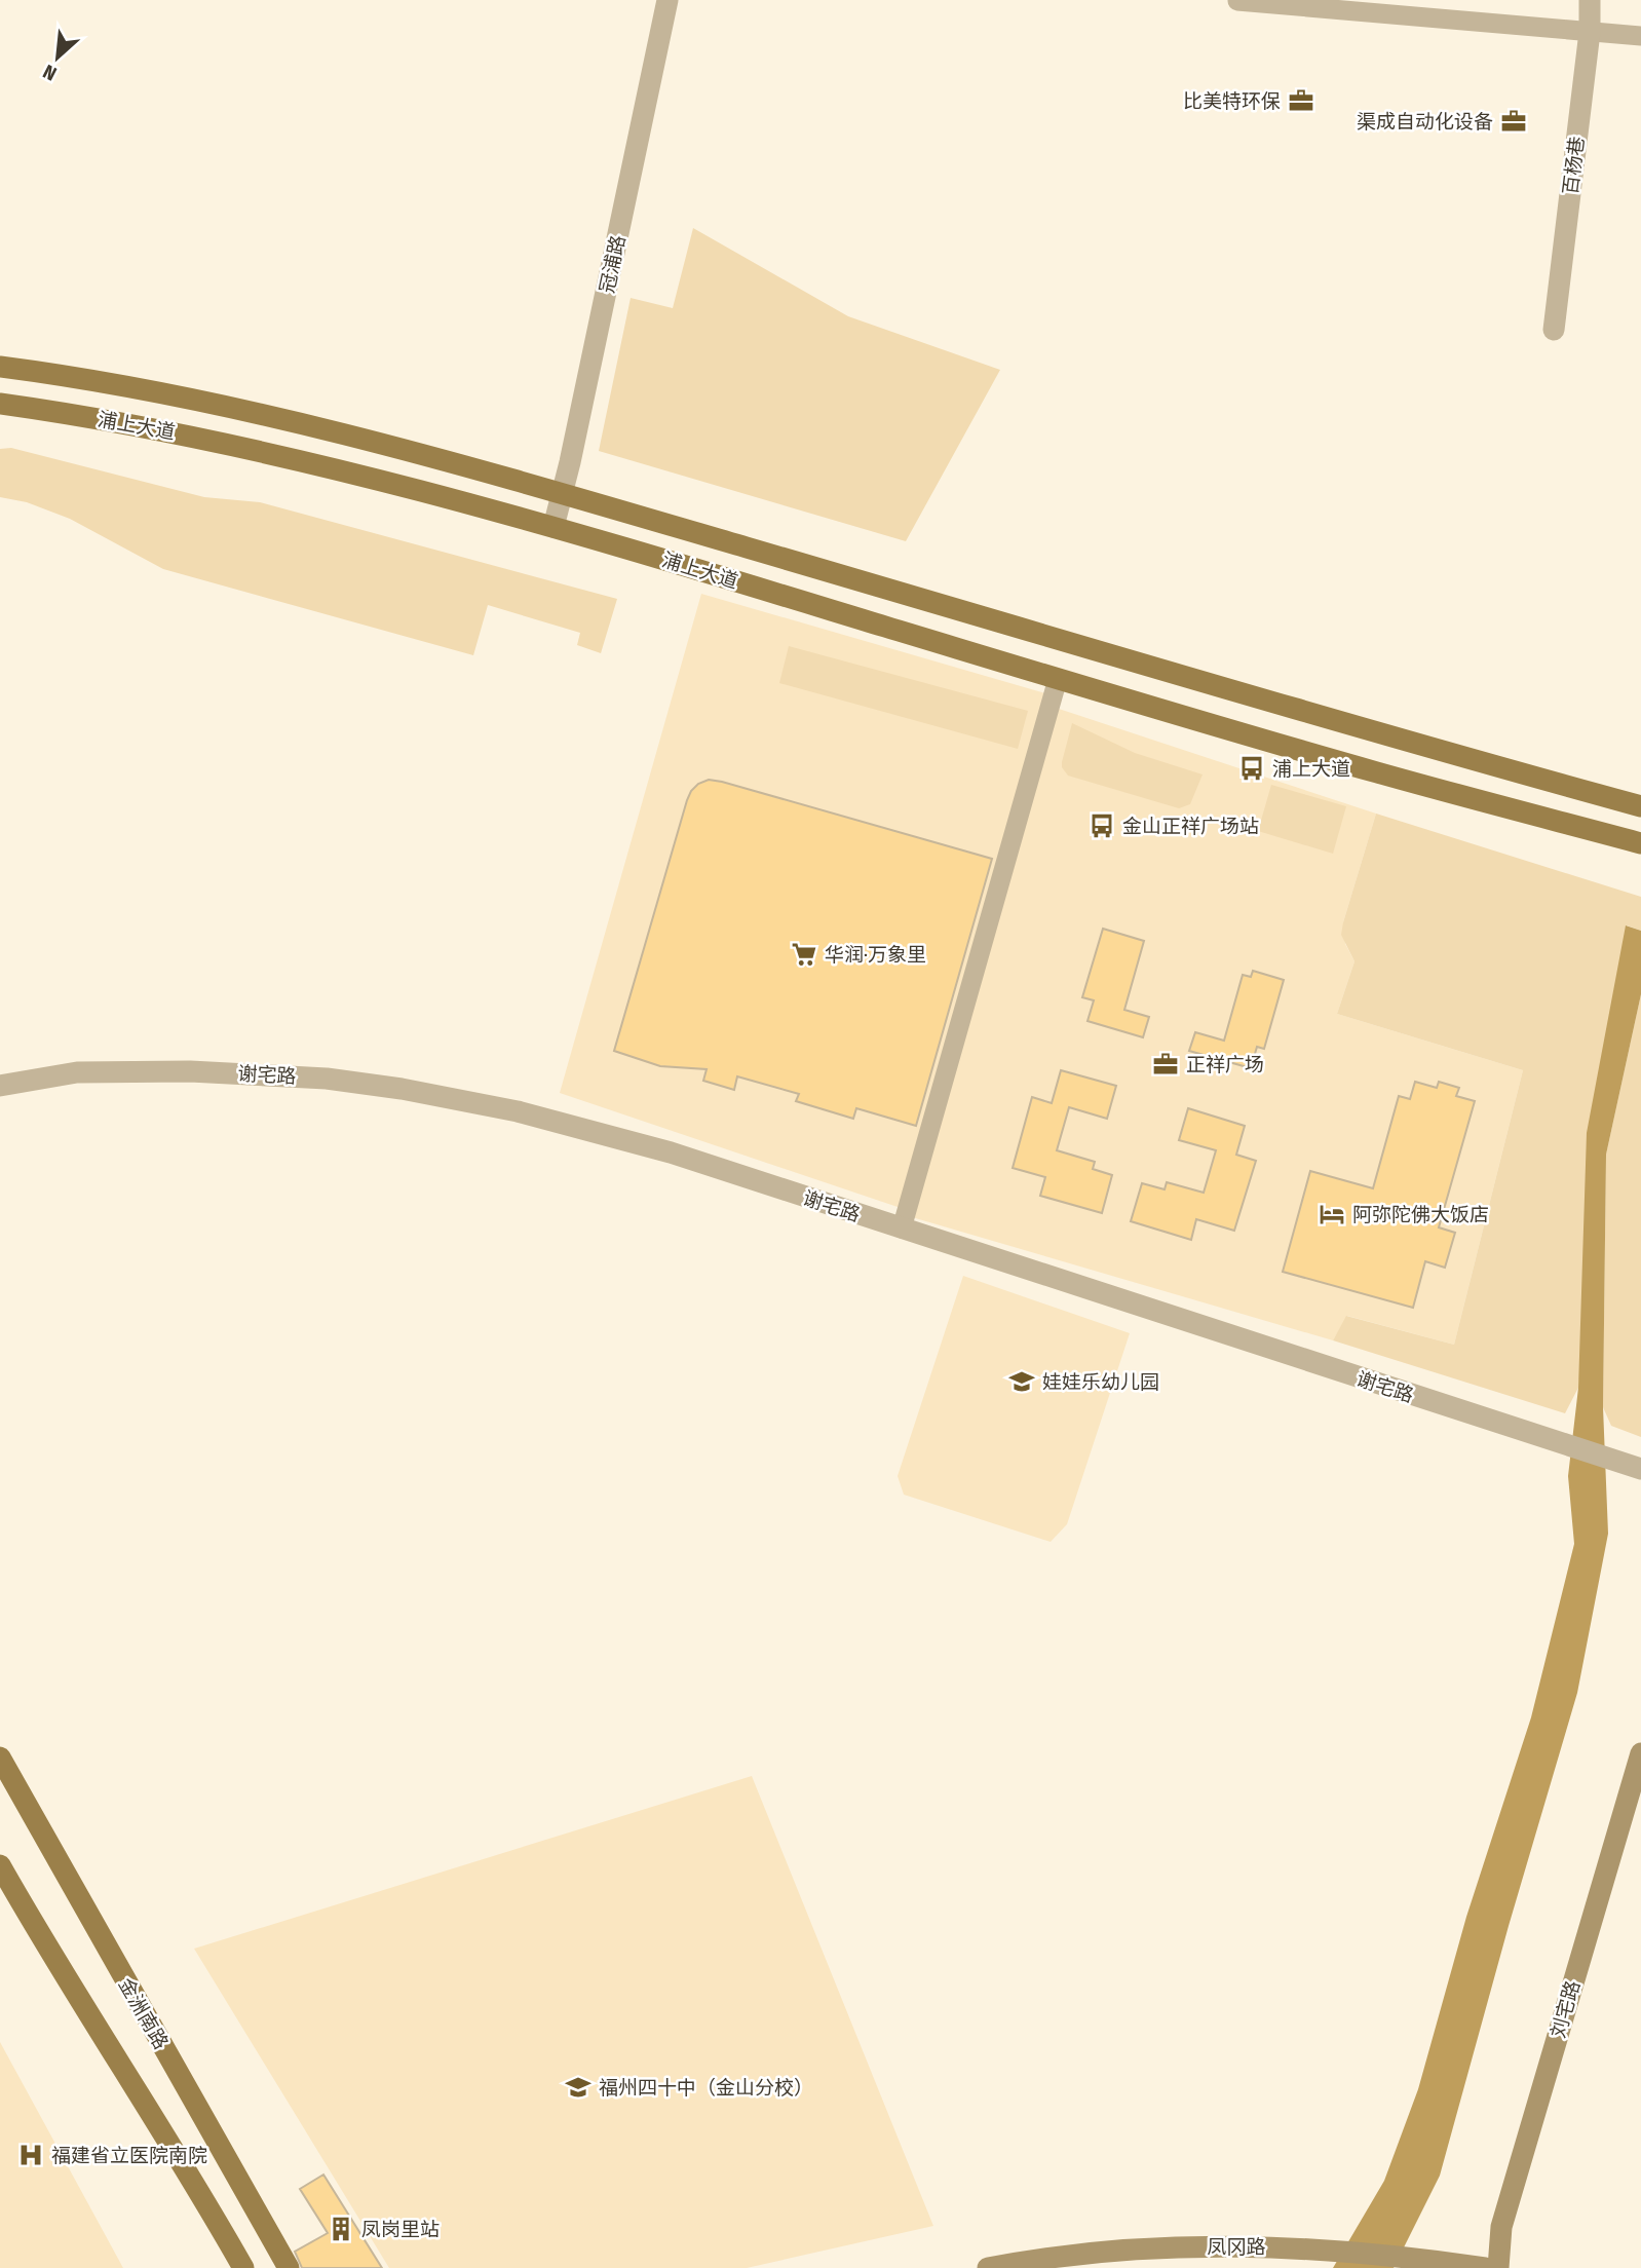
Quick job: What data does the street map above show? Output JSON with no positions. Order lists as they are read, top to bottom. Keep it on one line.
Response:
{"streets":{"main road":["浦上大道","刘宅路","金洲南路","凤冈路"],"street":["百杨巷","冠浦路","谢宅路"]},"crossings":[["冠浦路","浦上大道"]],"places":{"office":["比美特环保","渠成自动化设备","正祥广场"],"bus stop":["浦上大道","金山正祥广场站"],"supermarket":["华润·万象里"],"hotel":["阿弥陀佛大饭店"],"school or university":["娃娃乐幼儿园","福州四十中（金山分校）"],"hospital":["福建省立医院南院"],"building":["凤岗里站"]},"north":"bottom left"}
